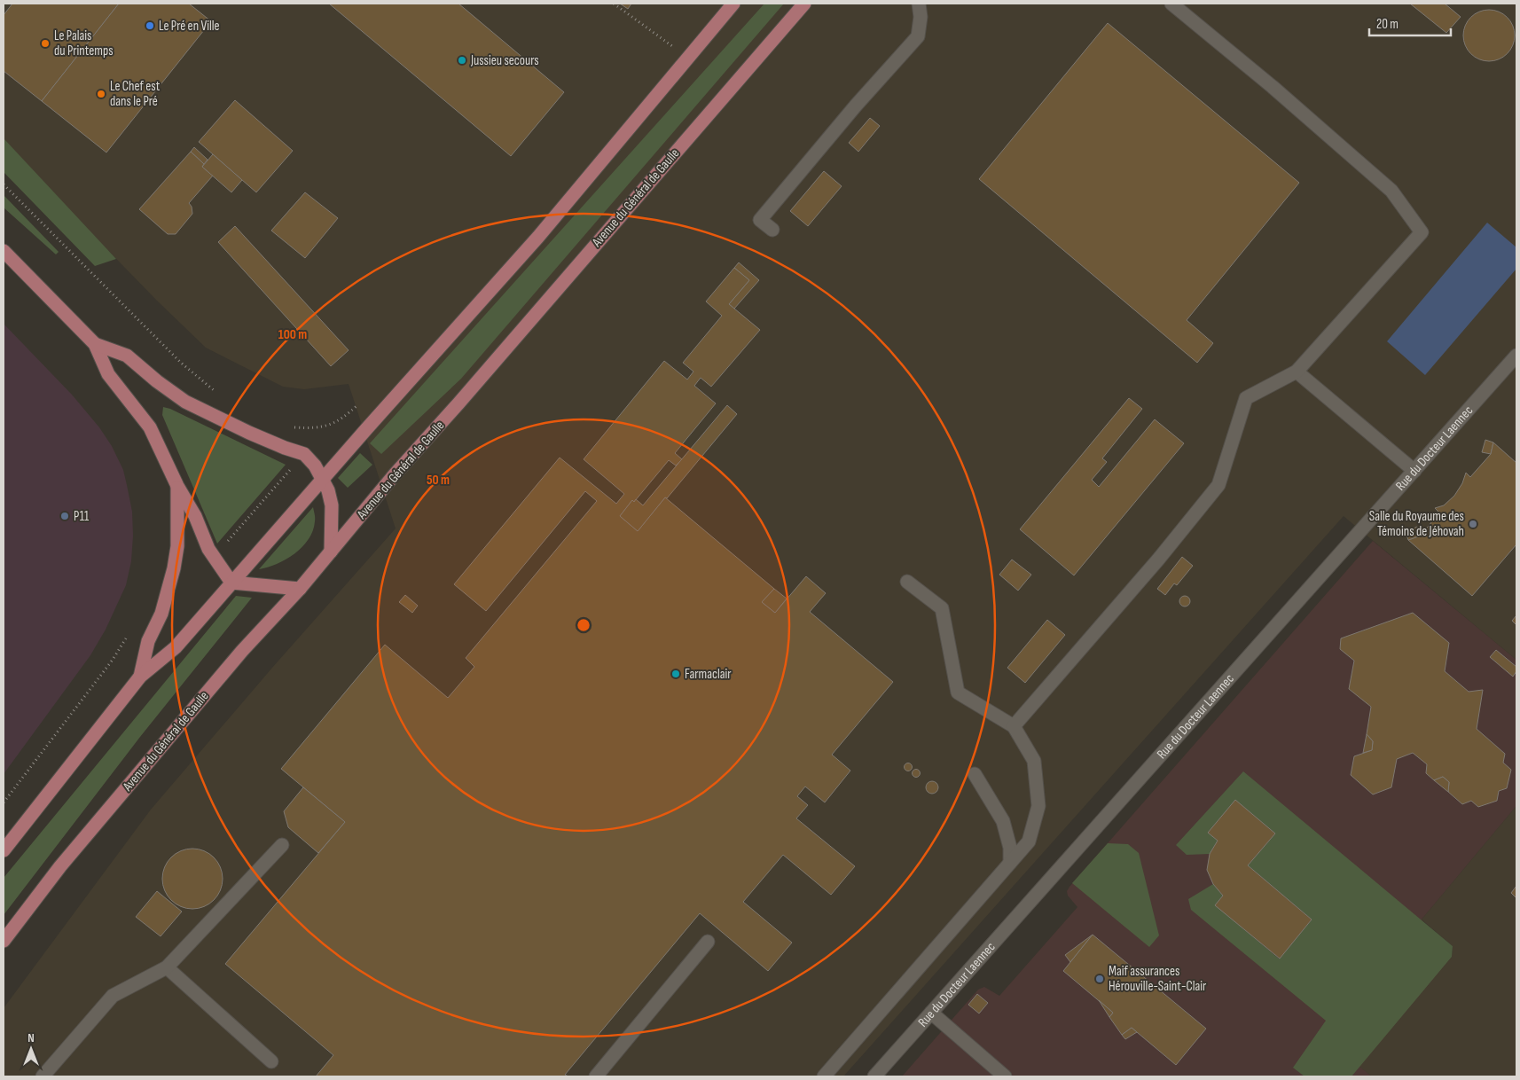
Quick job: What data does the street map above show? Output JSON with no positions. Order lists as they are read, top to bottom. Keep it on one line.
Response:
{"streets":{"main road":["Avenue du Général de Gaulle"],"street":["Rue du Docteur Laennec"]},"places":["Le Pré en Ville","Le Palais du Printemps","Jussieu secours","Le Chef est dans le Pré","P11","Salle du Royaume des Témoins de Jéhovah","Farmaclair","Maif assurances Hérouville-Saint-Clair"],"scale_bar":"20 m","north":"top","rings":["100 m","50 m"]}
